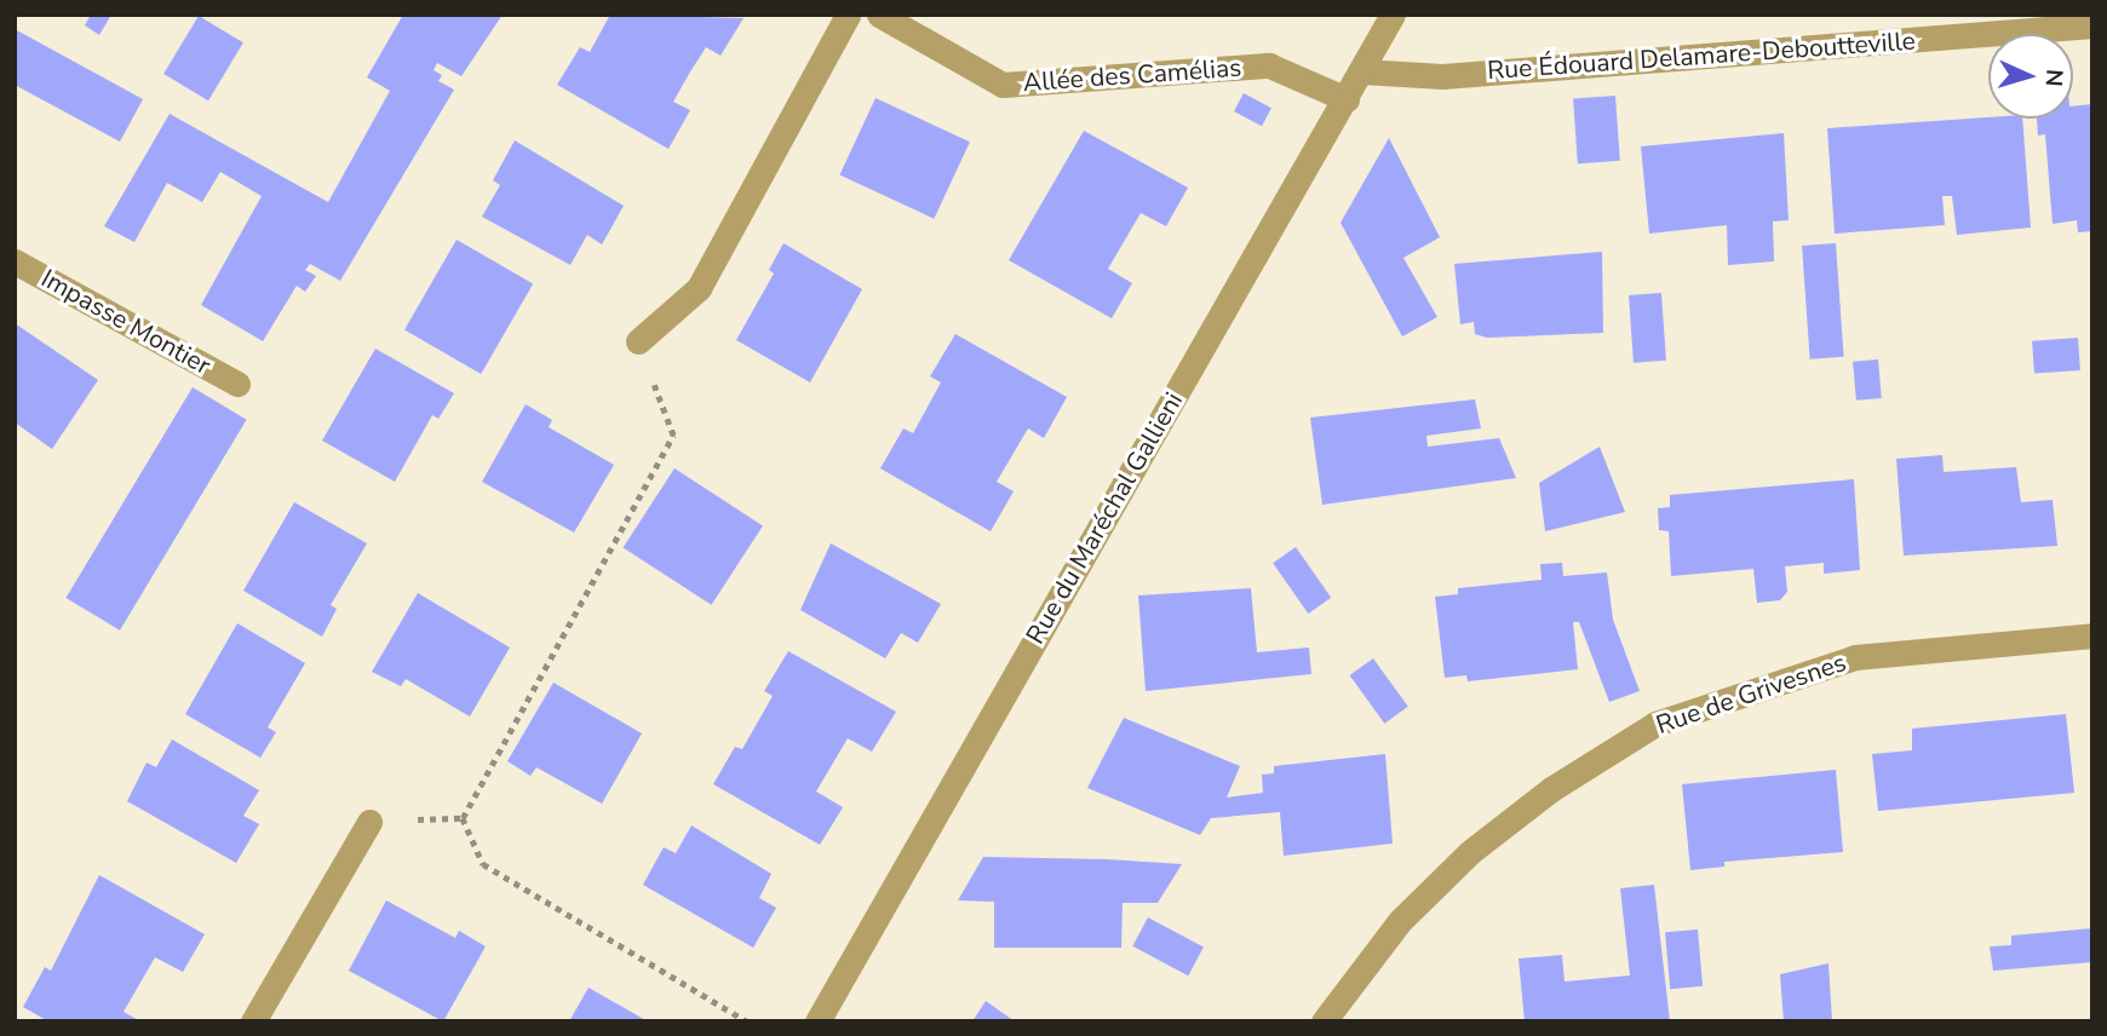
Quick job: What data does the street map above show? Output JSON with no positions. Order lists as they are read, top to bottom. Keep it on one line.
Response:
{"streets":{"street":["Rue Édouard Delamare-Deboutteville","Allée des Camélias","Impasse Montier","Rue du Maréchal Gallieni","Rue de Grivesnes"]},"crossings":[["Rue Édouard Delamare-Deboutteville","Rue du Maréchal Gallieni"],["Allée des Camélias","Rue du Maréchal Gallieni"]],"north":"right"}
